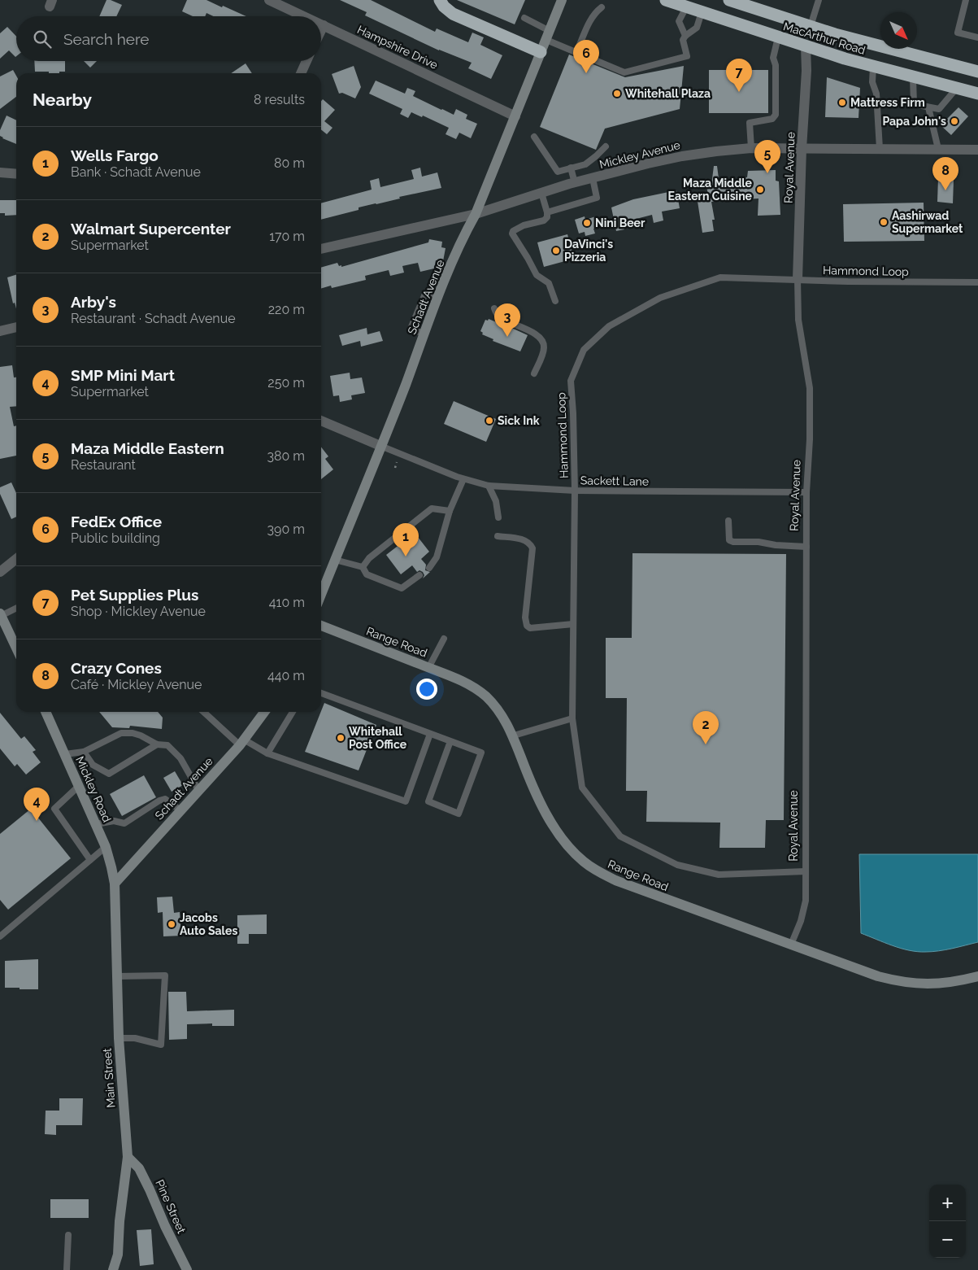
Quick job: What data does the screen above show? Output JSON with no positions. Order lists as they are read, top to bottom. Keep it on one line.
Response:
{"streets":{"highway":["MacArthur Road"],"main road":["Schadt Avenue","Range Road","Mickley Road","Main Street","Pine Street"],"street":["Hampshire Drive","Mickley Avenue","Royal Avenue"],"lane":["Hammond Loop","Sackett Lane"]},"crossings":[["MacArthur Road","Royal Avenue"],["Hampshire Drive","Schadt Avenue"],["Mickley Avenue","Royal Avenue"],["Mickley Avenue","Schadt Avenue"],["Royal Avenue","Hammond Loop"],["Royal Avenue","Sackett Lane"],["Royal Avenue","Range Road"],["Hammond Loop","Sackett Lane"],["Schadt Avenue","Sackett Lane"],["Schadt Avenue","Mickley Road"],["Schadt Avenue","Main Street"],["Mickley Road","Main Street"],["Main Street","Pine Street"]],"places":["Whitehall Plaza","Mattress Firm","Papa John's","Maza Middle Eastern Cuisine","Aashirwad Supermarket","Nini Beer","DaVinci's Pizzeria","Sick Ink","Whitehall Post Office","Jacobs Auto Sales"],"north":"bottom right","page":{"search":"Search here","pins":["6","7","5","8","3","1","2","4"],"heading":["Nearby","8 results"],"list":[{"mark":"1","name":"Wells Fargo","note":"Bank · Schadt Avenue","value":"80 m"},{"mark":"2","name":"Walmart Supercenter","note":"Supermarket","value":"170 m"},{"mark":"3","name":"Arby's","note":"Restaurant · Schadt Avenue","value":"220 m"},{"mark":"4","name":"SMP Mini Mart","note":"Supermarket","value":"250 m"},{"mark":"5","name":"Maza Middle Eastern","note":"Restaurant","value":"380 m"},{"mark":"6","name":"FedEx Office","note":"Public building","value":"390 m"},{"mark":"7","name":"Pet Supplies Plus","note":"Shop · Mickley Avenue","value":"410 m"},{"mark":"8","name":"Crazy Cones","note":"Café · Mickley Avenue","value":"440 m"}],"map_buttons":["+","−"]}}
